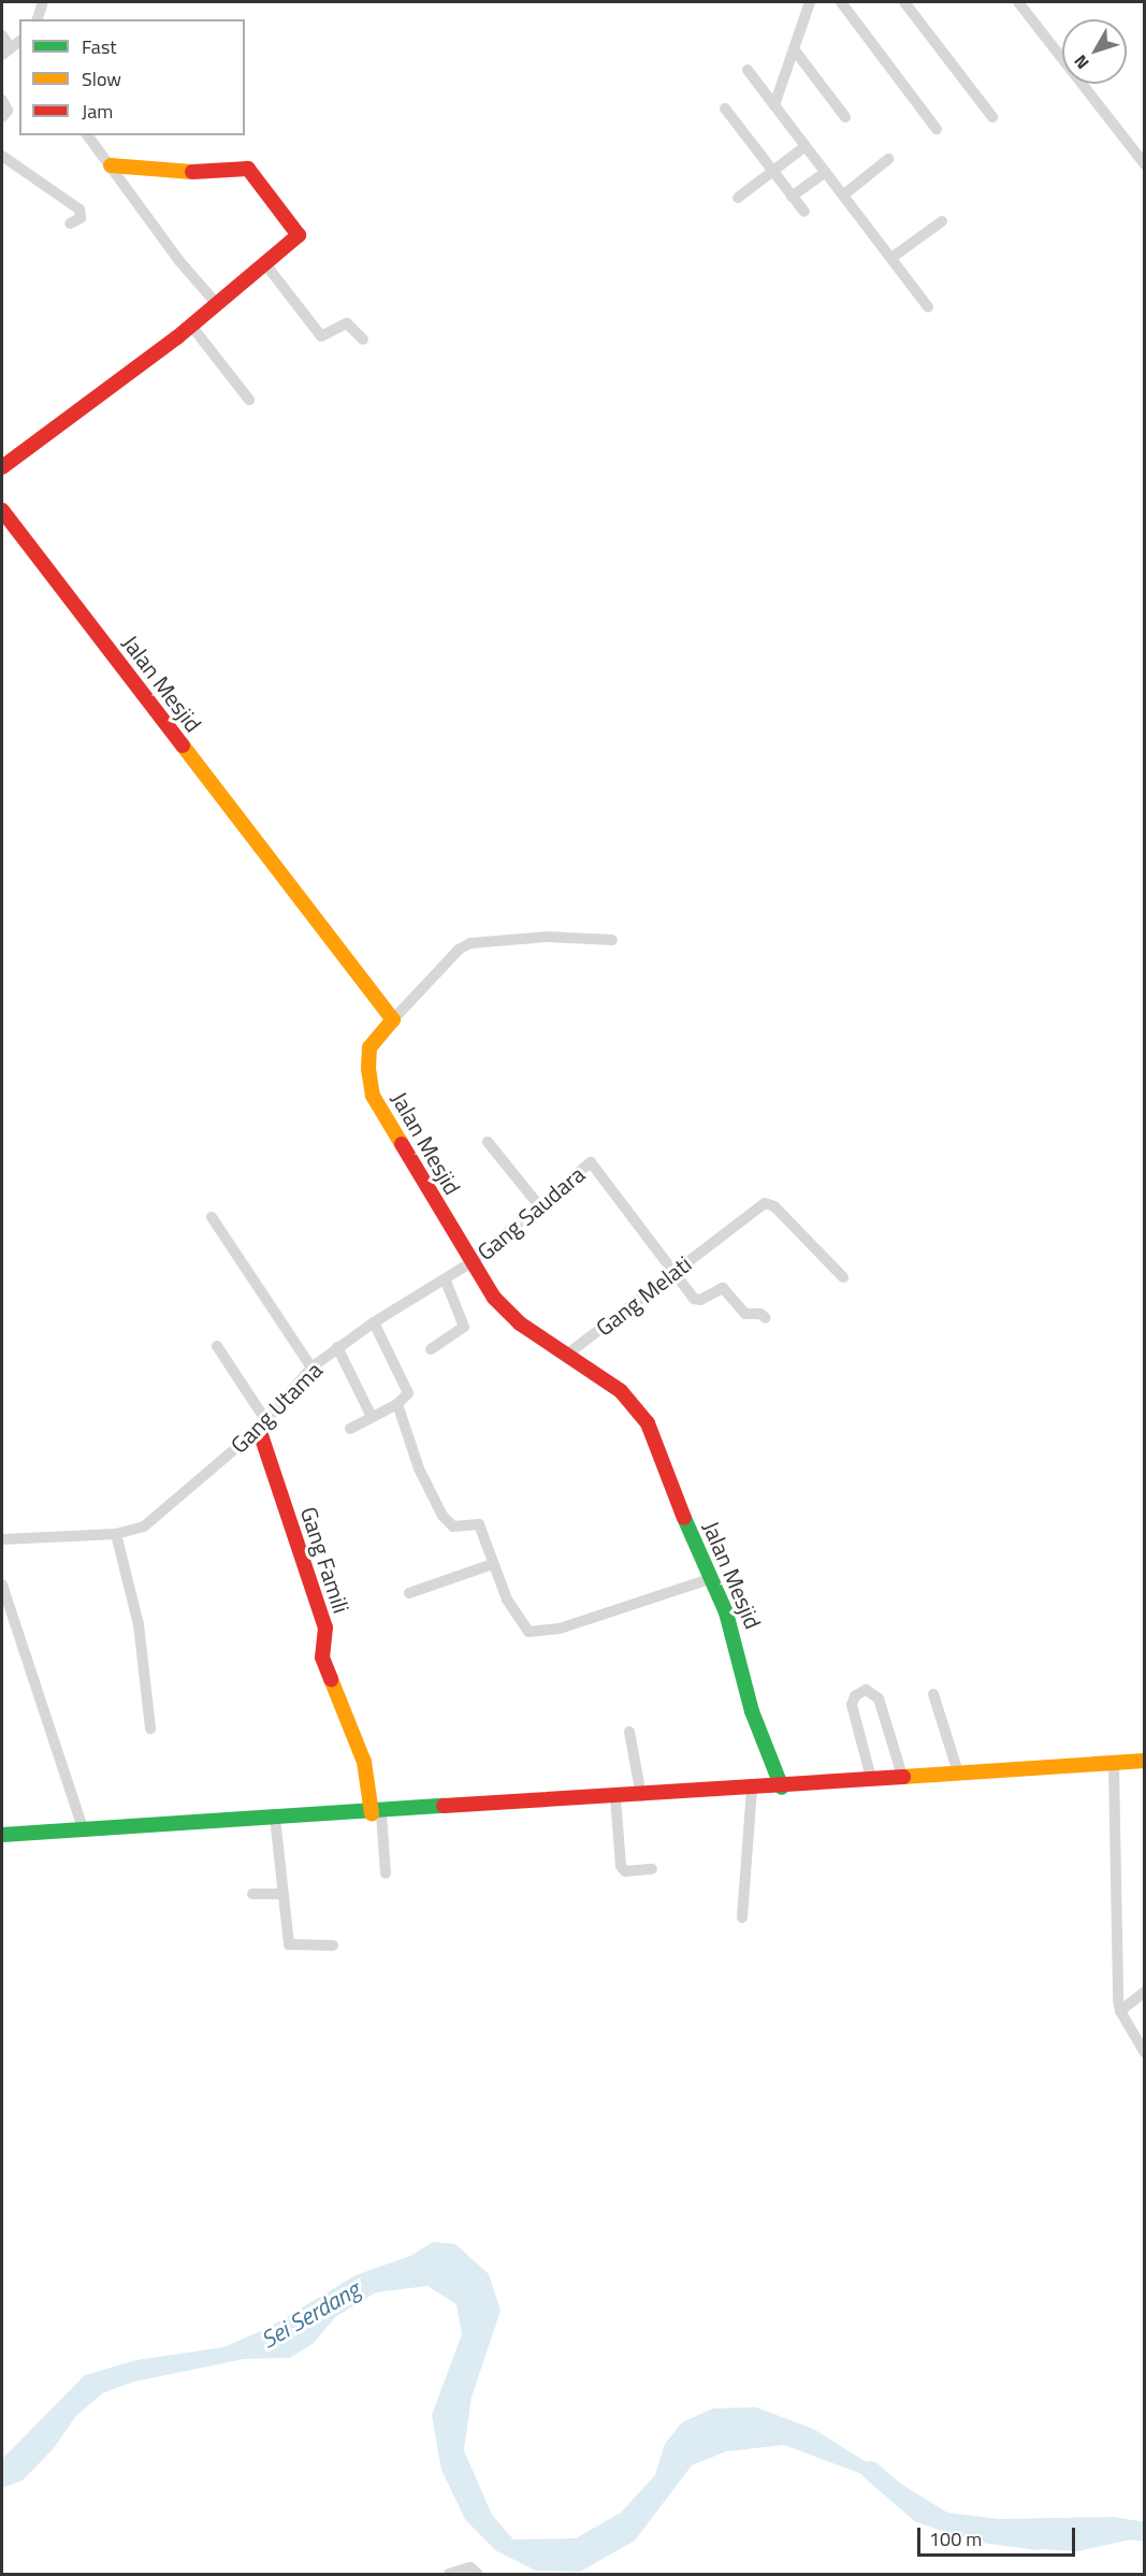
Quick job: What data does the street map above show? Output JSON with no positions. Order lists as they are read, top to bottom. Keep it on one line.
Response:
{"streets":{"street":["Jalan Mesjid","Gang Saudara","Gang Melati","Gang Utama","Gang Famili"]},"crossings":[["Jalan Mesjid","Gang Saudara"],["Jalan Mesjid","Gang Melati"],["Jalan Mesjid","Gang Utama"],["Gang Saudara","Gang Melati"],["Gang Saudara","Gang Utama"],["Gang Utama","Gang Famili"]],"water":["Sei Serdang"],"legend":["Fast","Slow","Jam"],"scale_bar":"100 m","north":"bottom left"}
